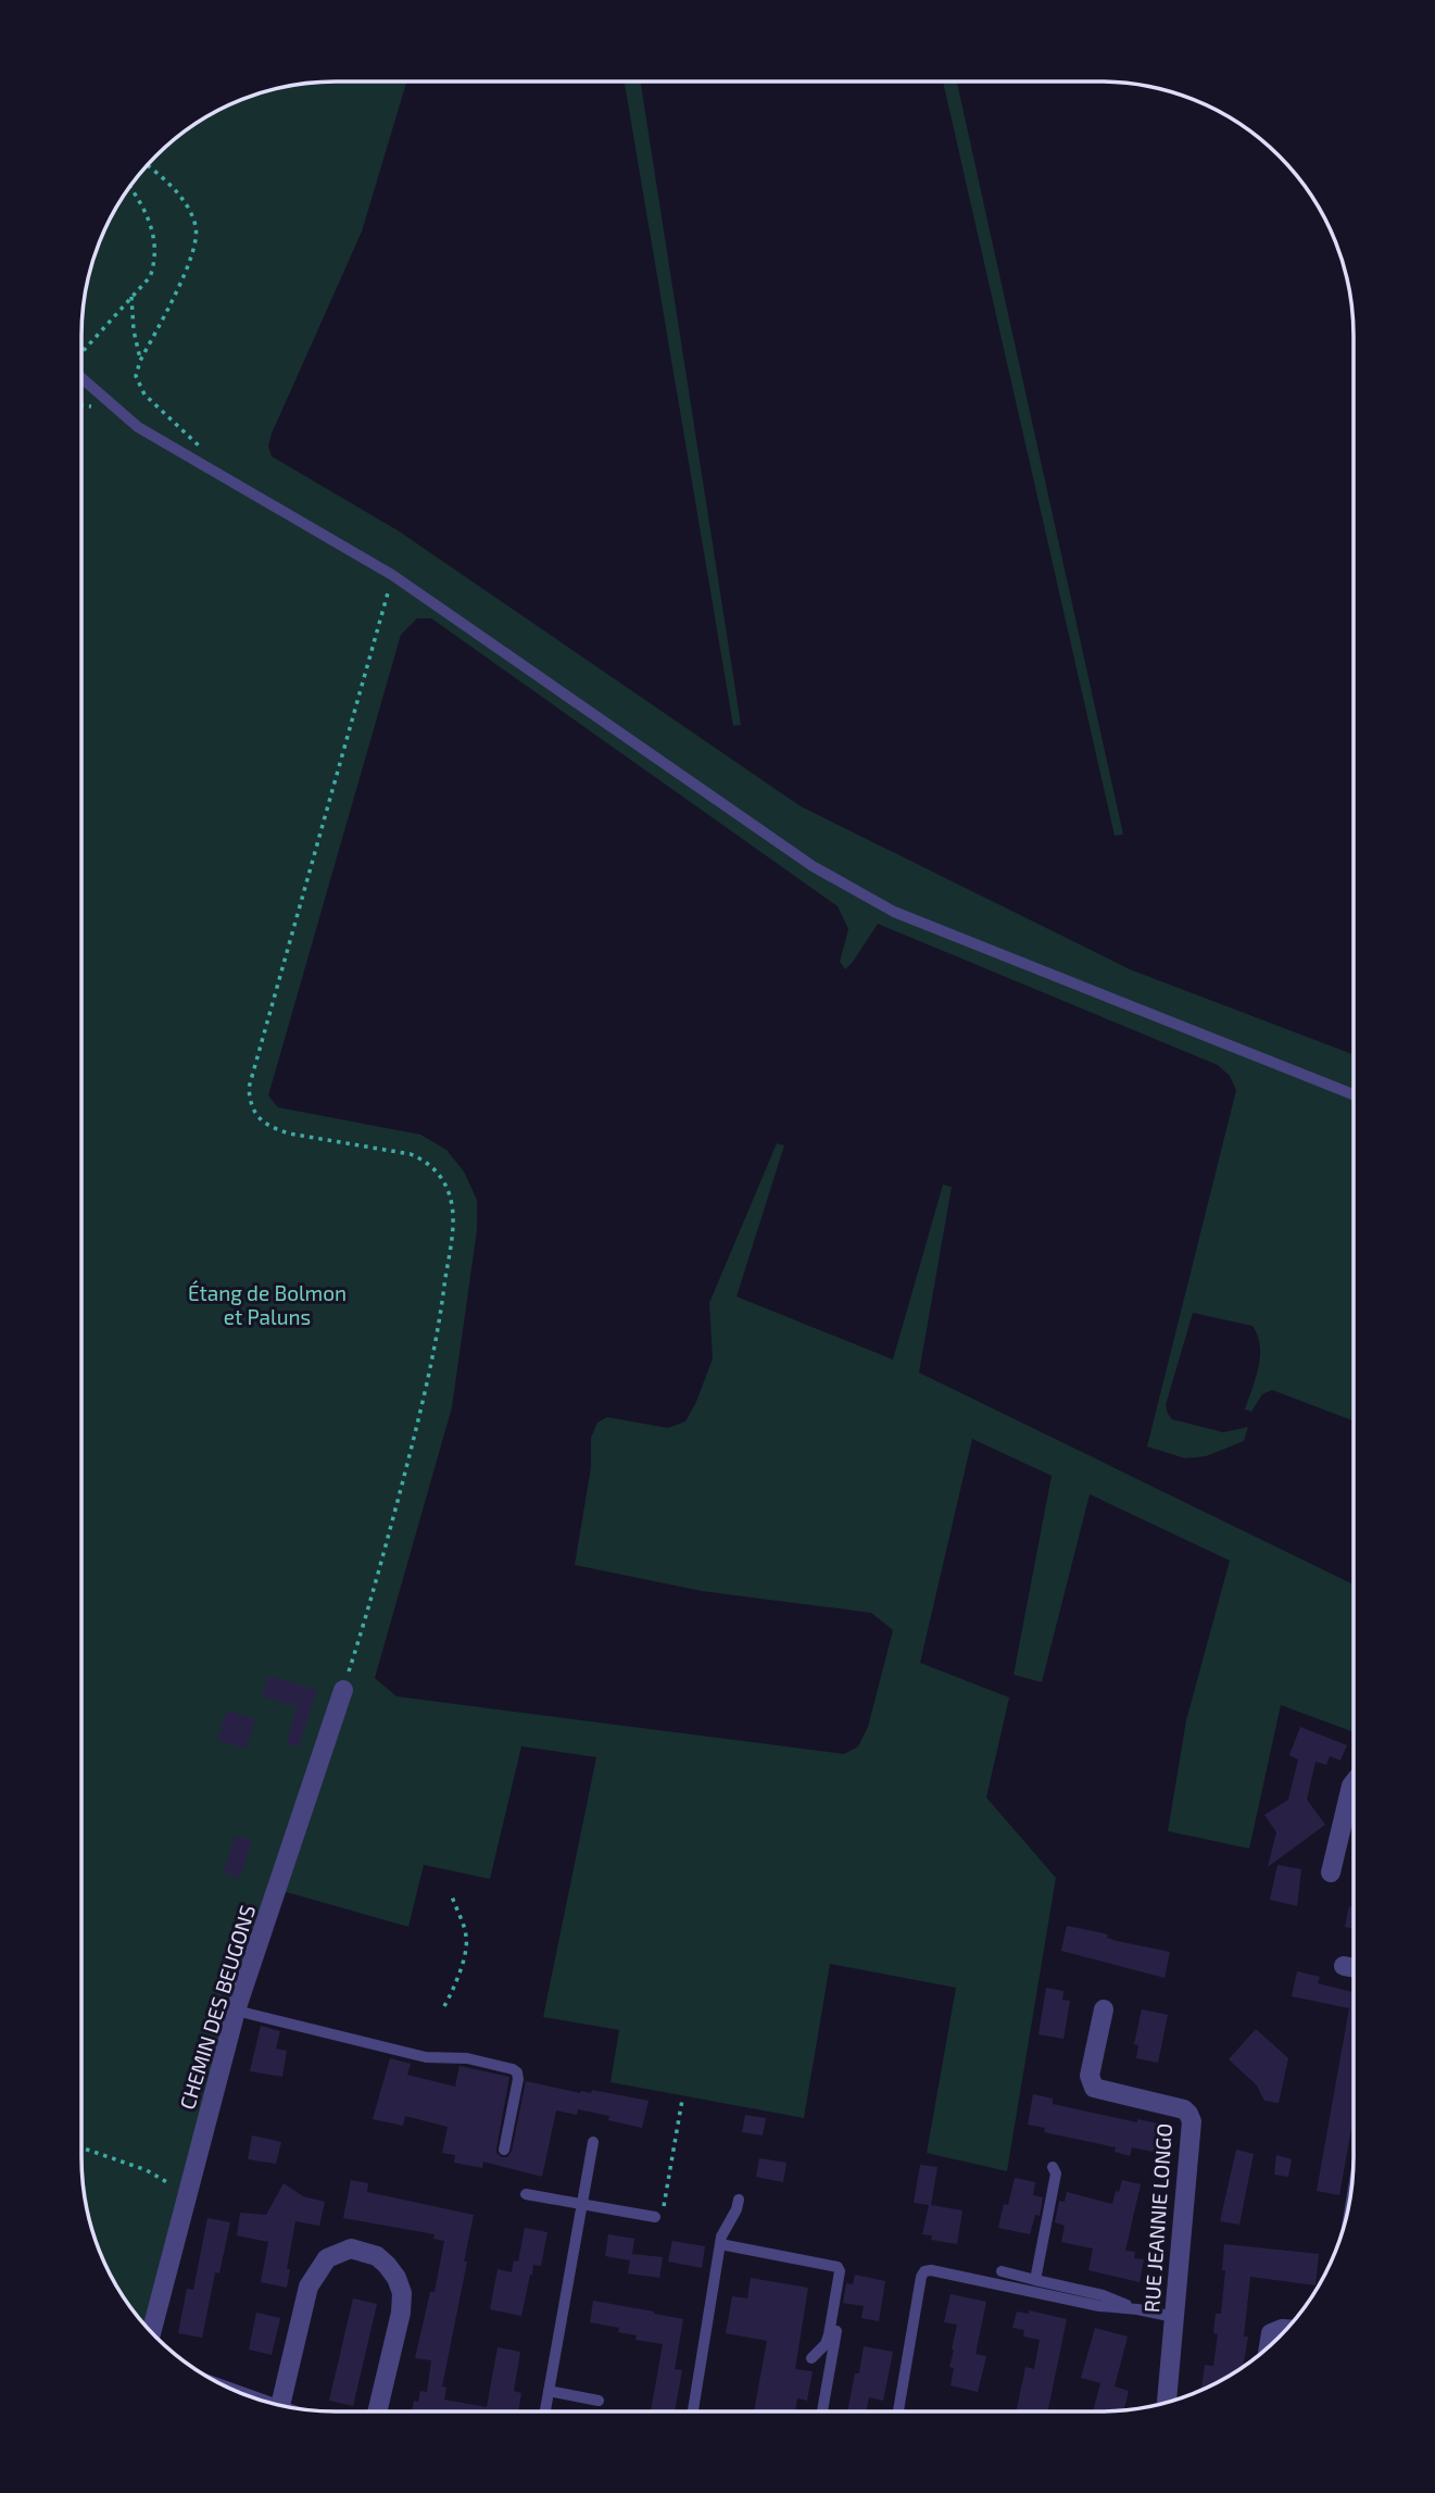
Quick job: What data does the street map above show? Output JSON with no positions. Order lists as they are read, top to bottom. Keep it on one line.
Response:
{"streets":{"street":["CHEMIN DES BEUGONS","RUE JEANNIE LONGO"]},"parks":["Étang de Bolmon et Paluns"]}
